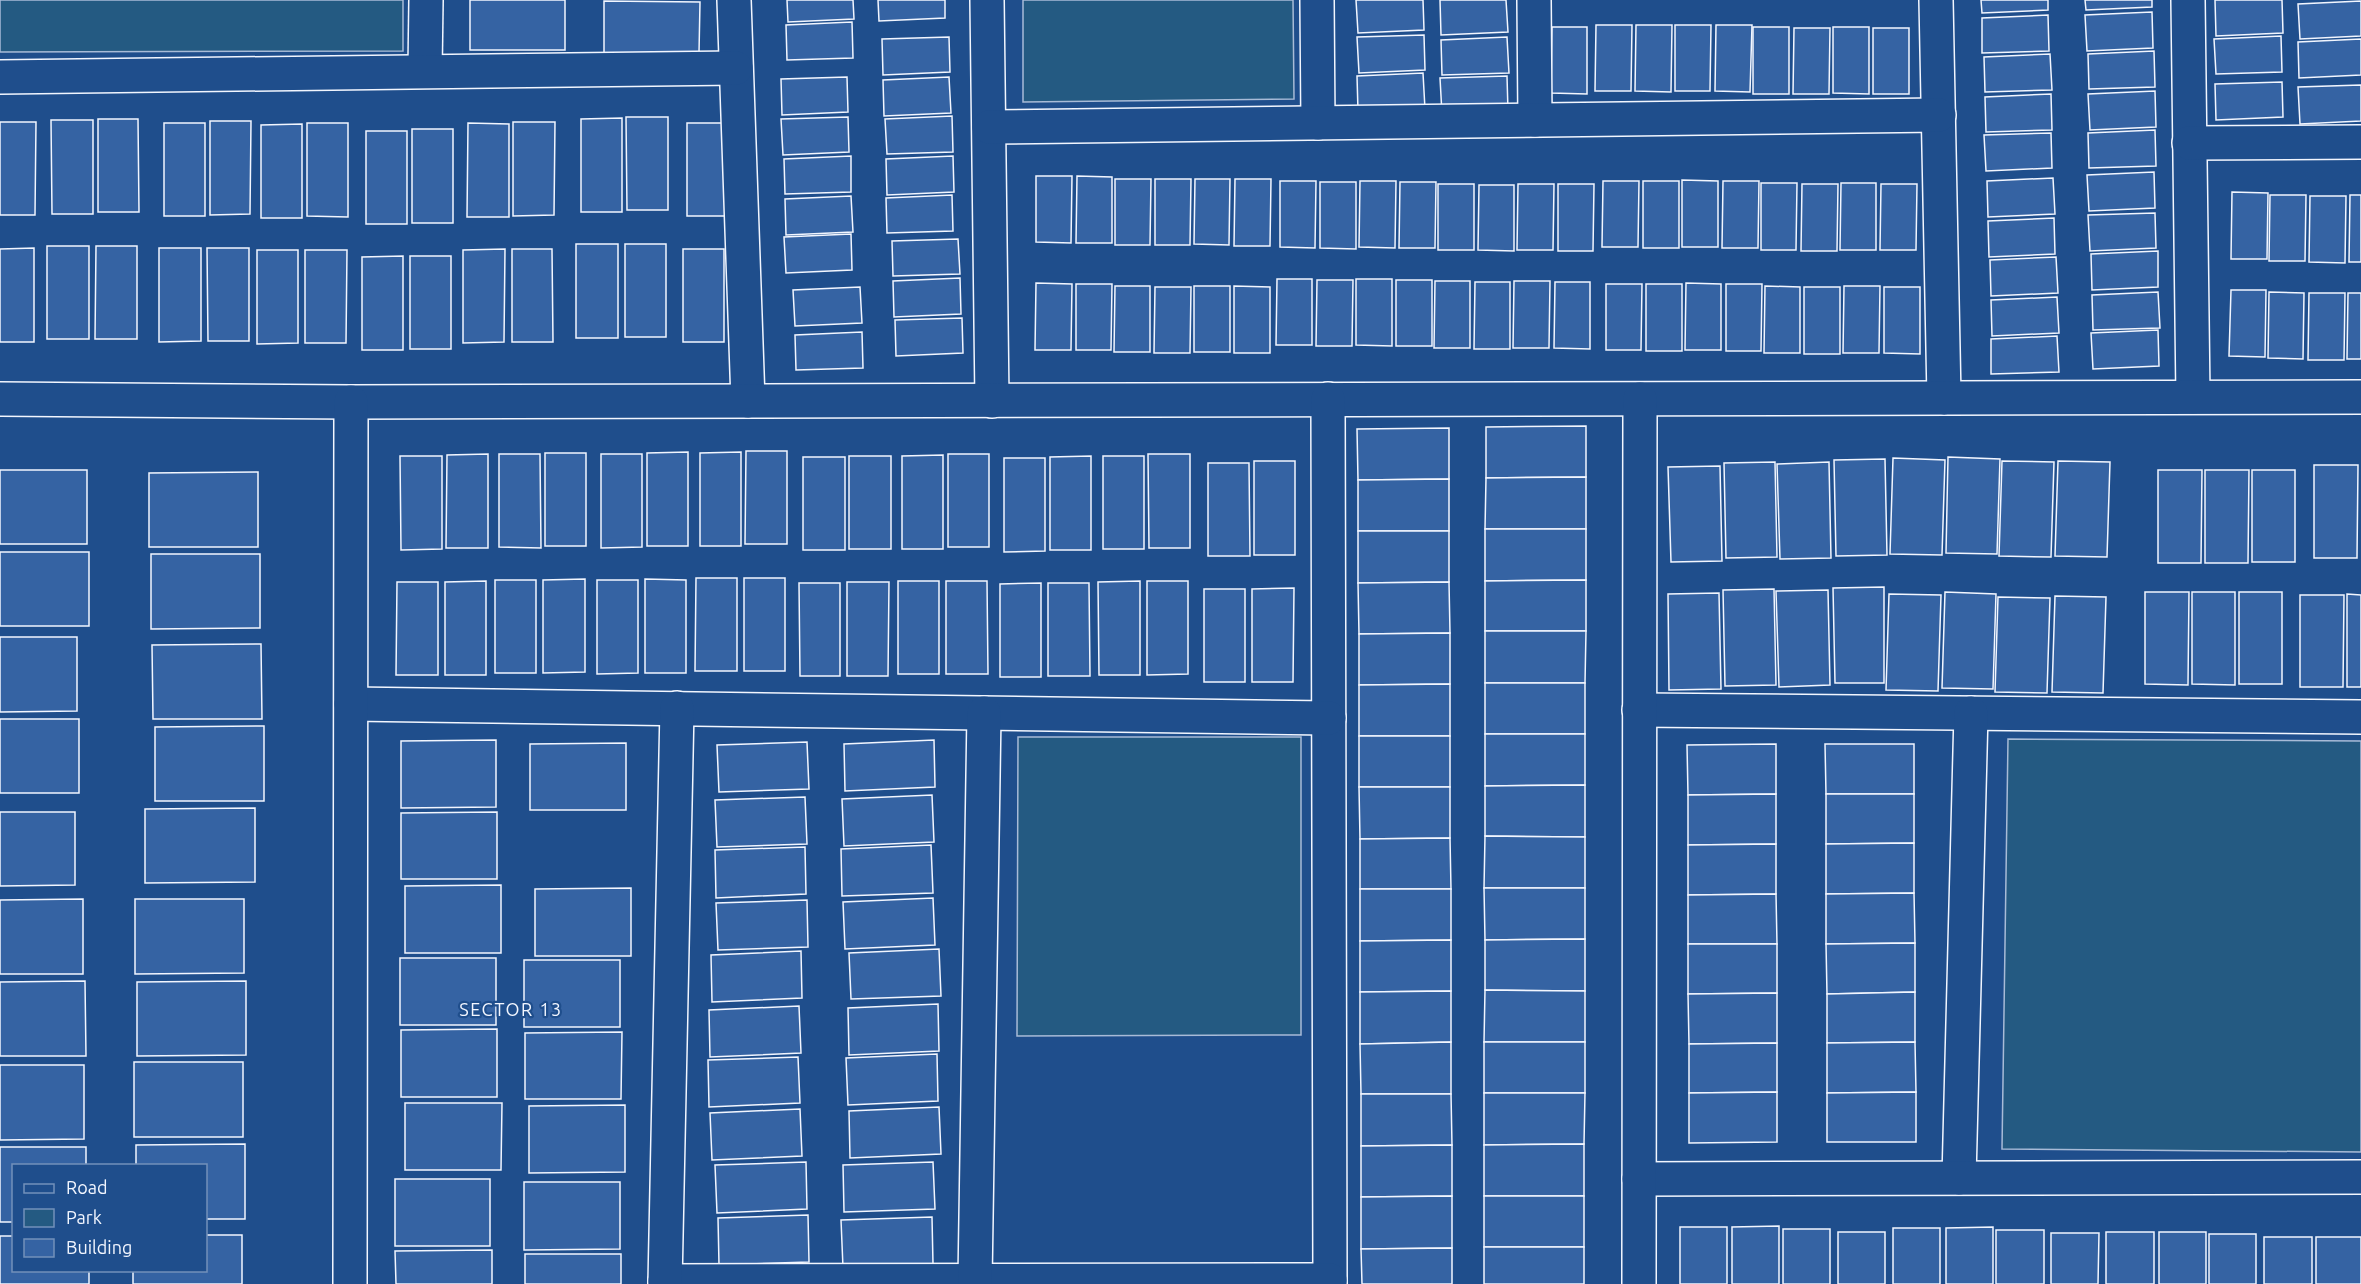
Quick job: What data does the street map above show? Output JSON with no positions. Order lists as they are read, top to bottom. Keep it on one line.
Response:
{"districts":["SECTOR 13"],"legend":["Road","Park","Building"]}
